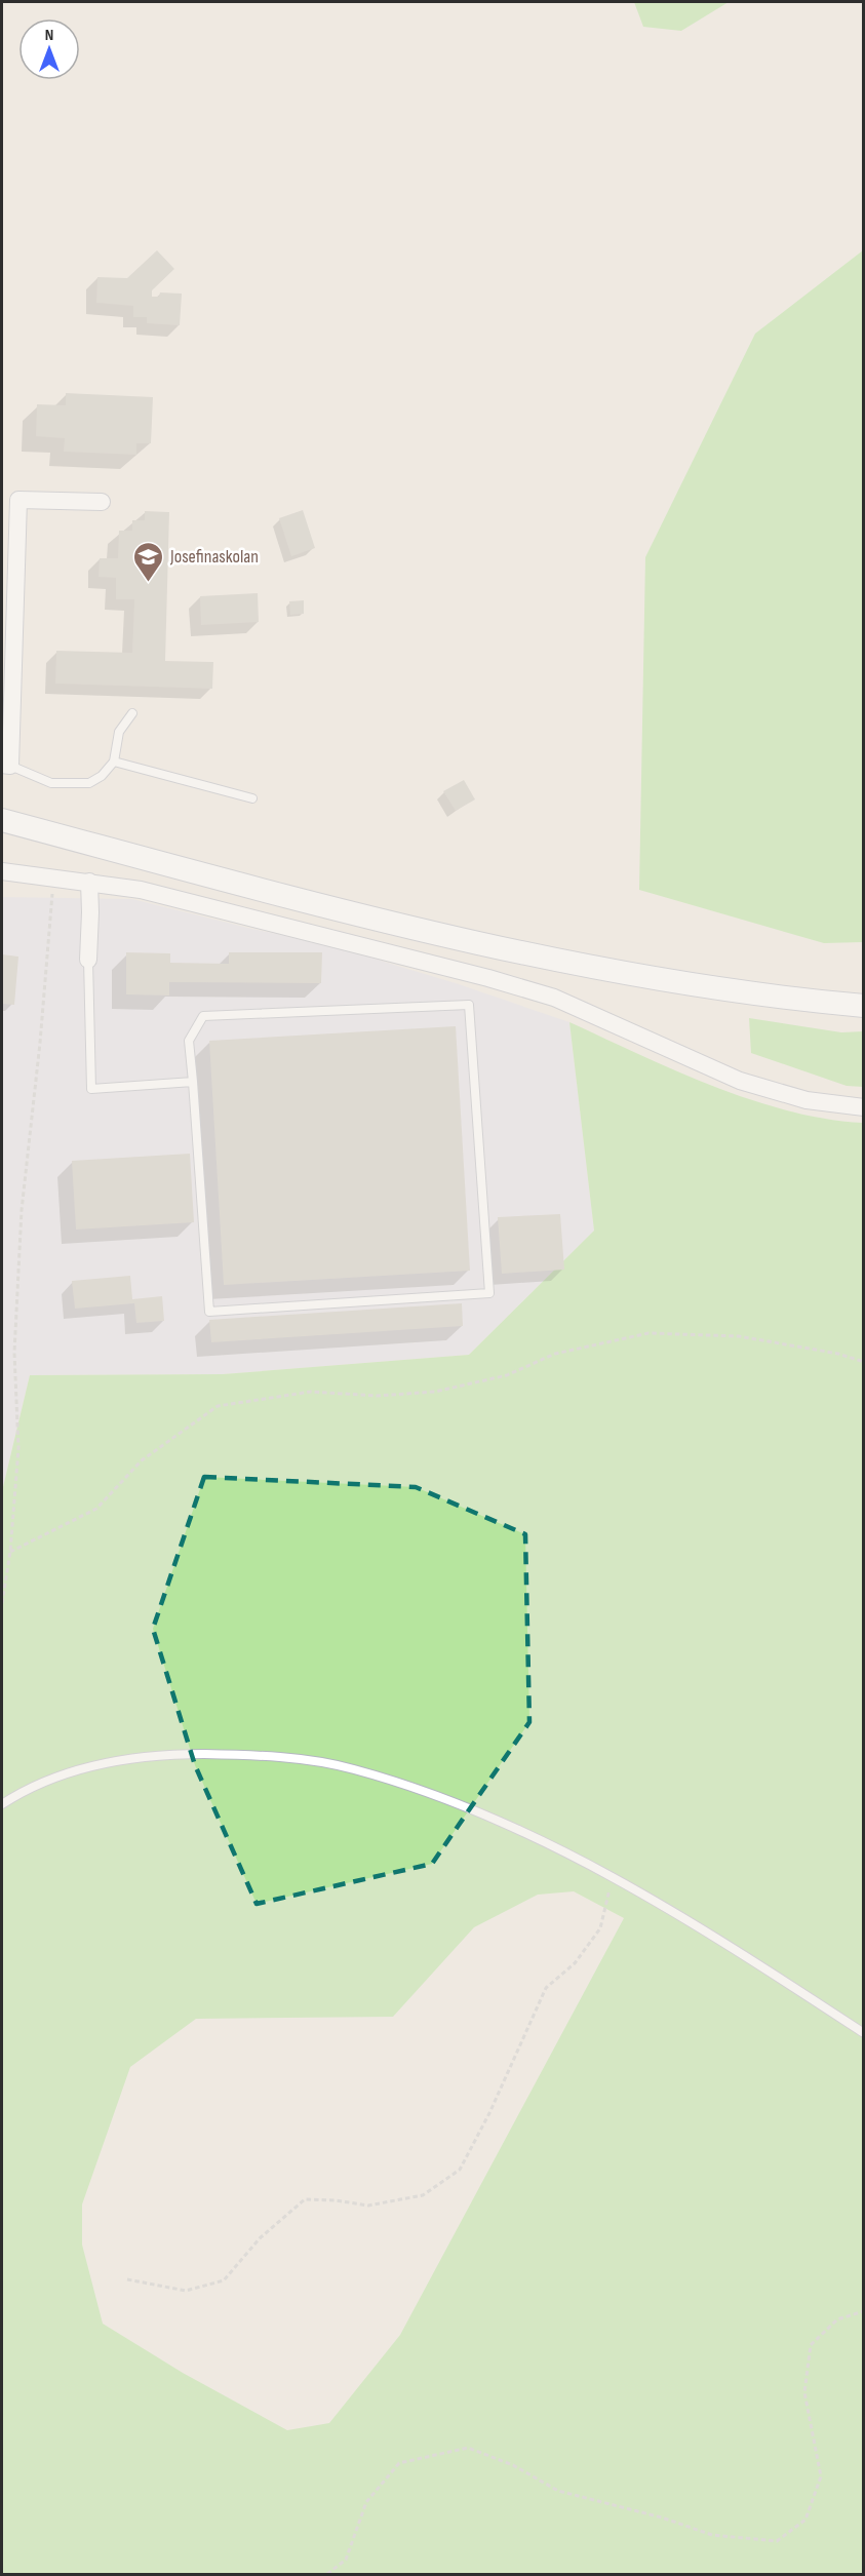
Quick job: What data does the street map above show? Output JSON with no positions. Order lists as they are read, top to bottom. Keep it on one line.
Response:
{"places":{"school or university":["Josefinaskolan"]},"north":"top"}
